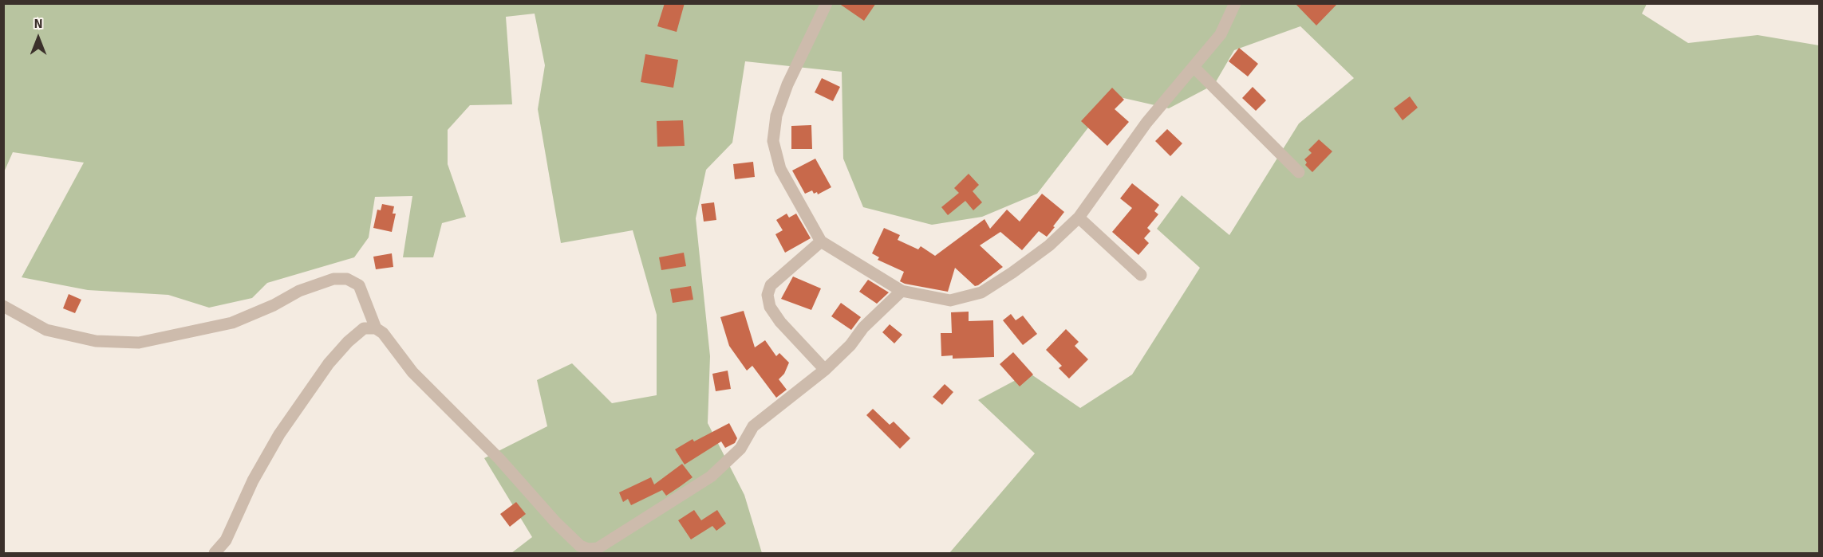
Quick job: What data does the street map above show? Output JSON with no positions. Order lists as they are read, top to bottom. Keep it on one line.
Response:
{"north":"top"}
